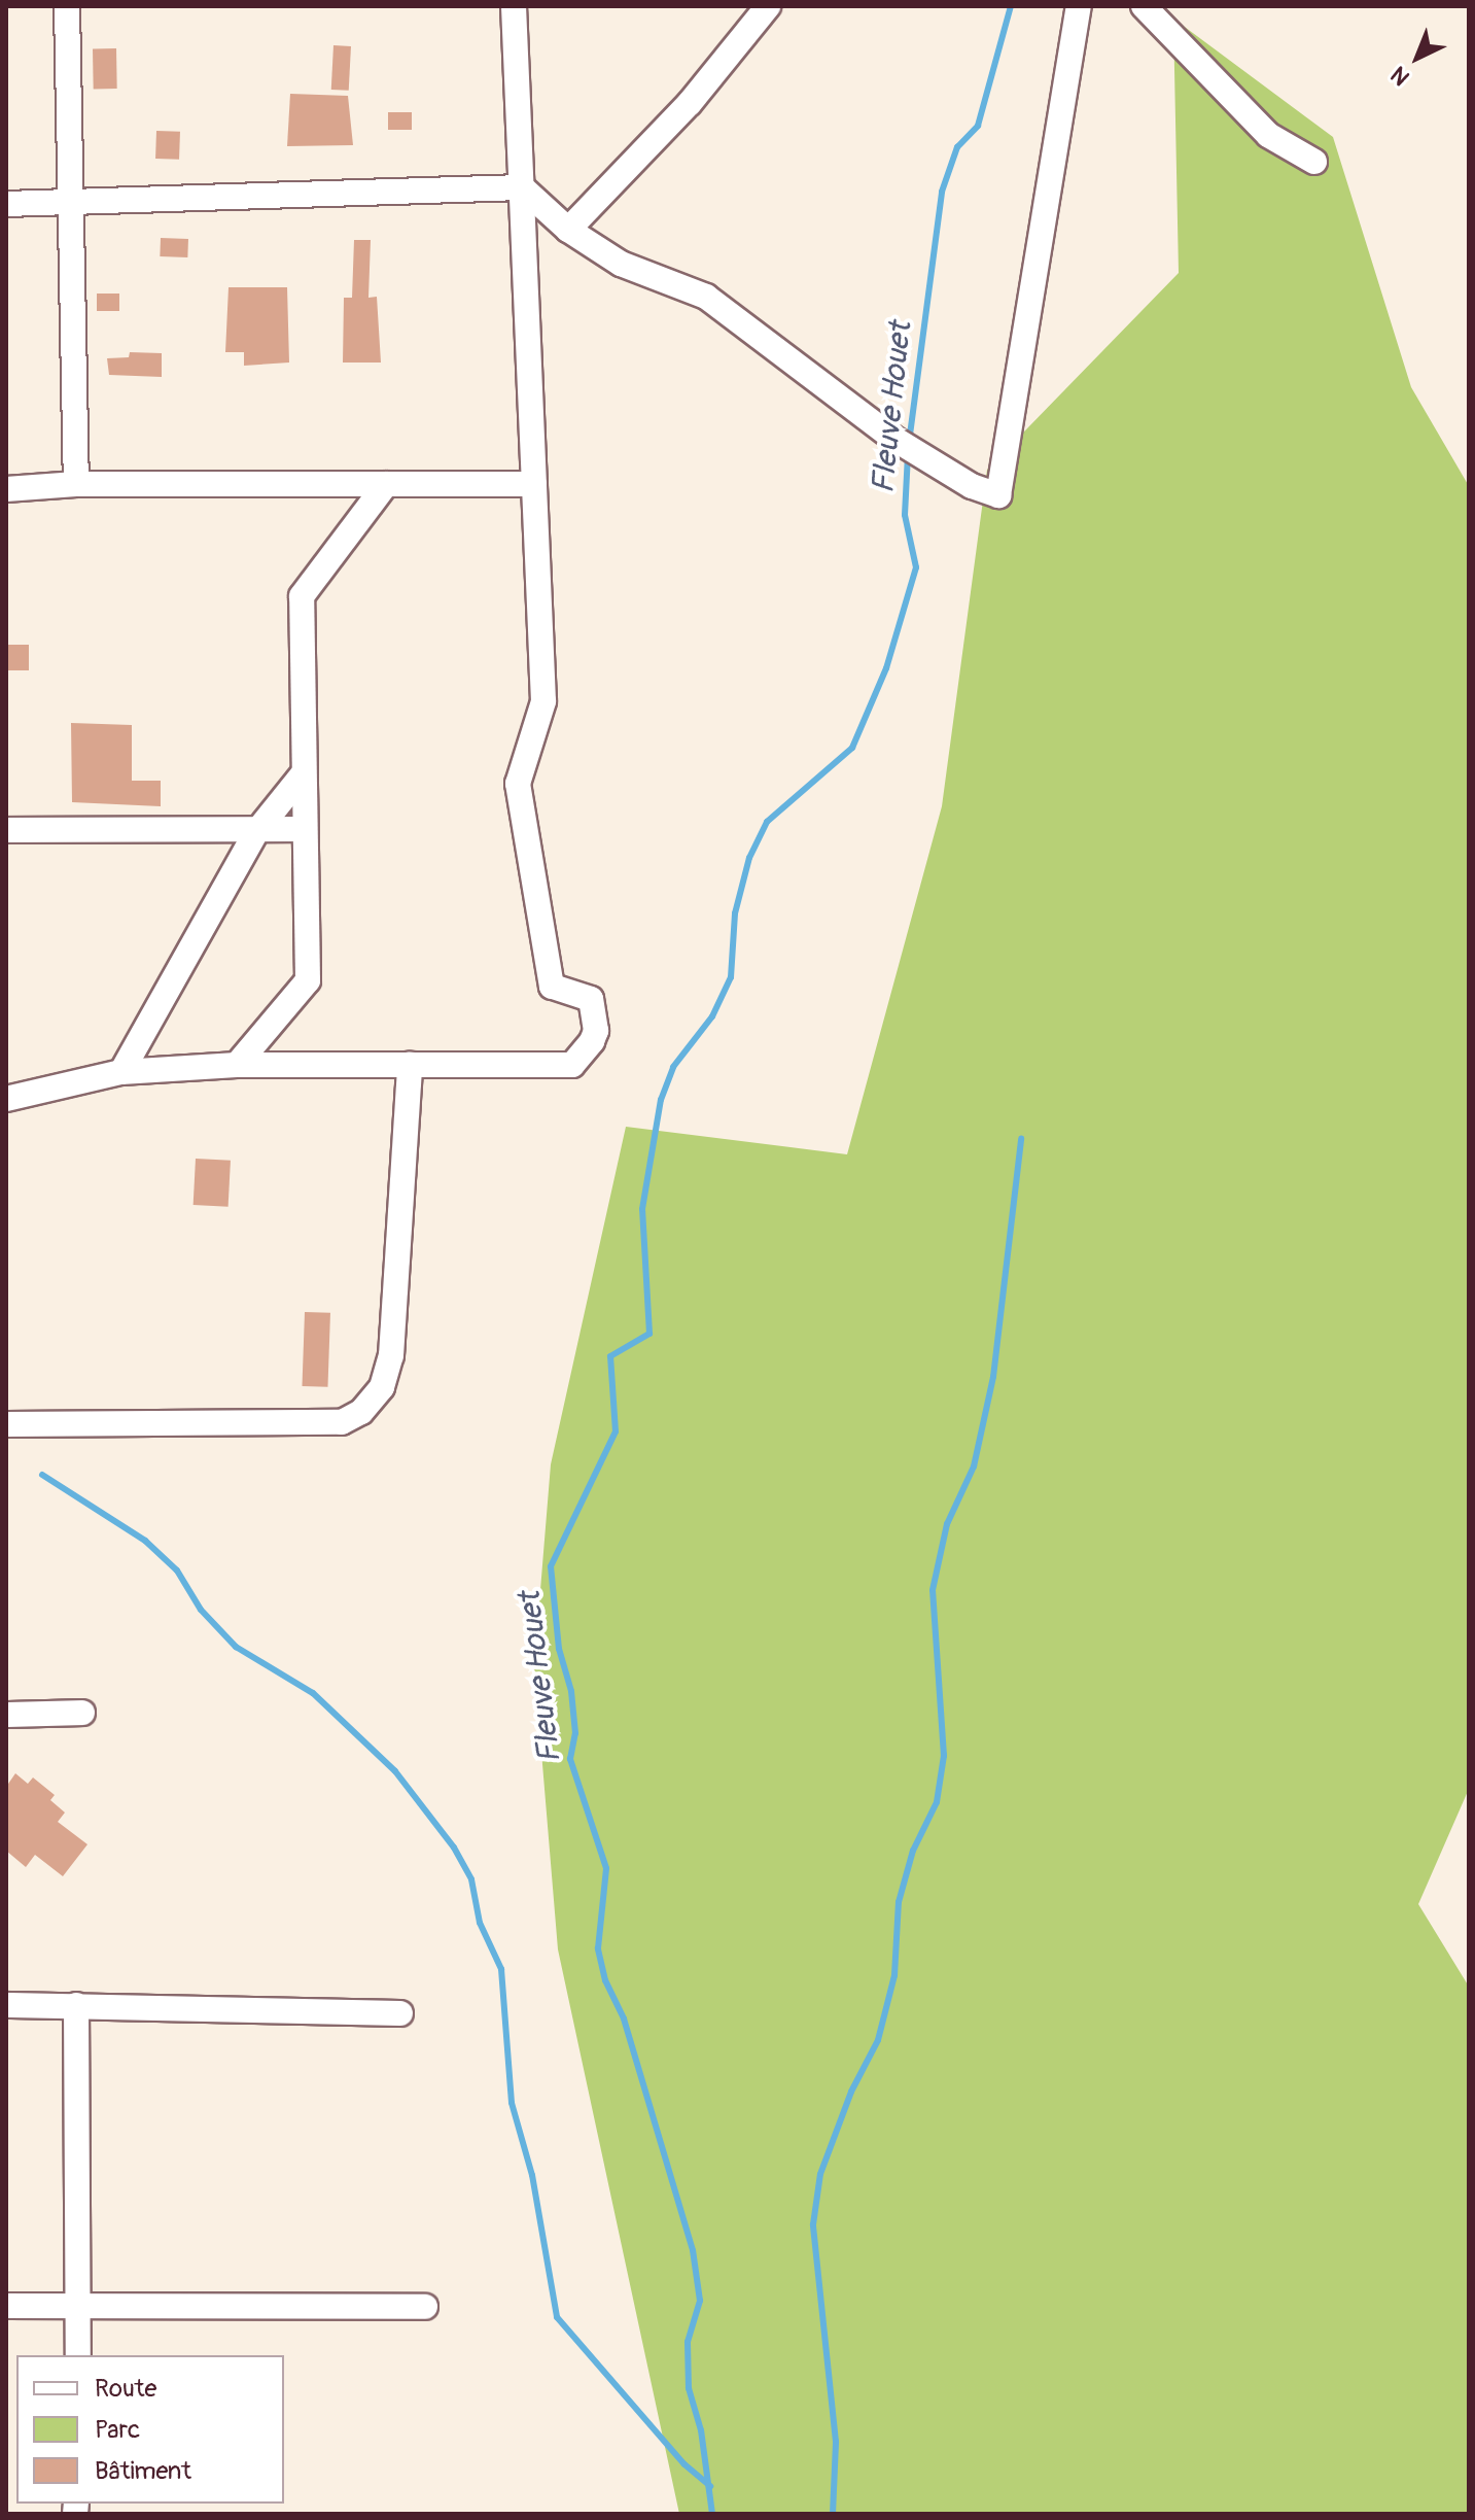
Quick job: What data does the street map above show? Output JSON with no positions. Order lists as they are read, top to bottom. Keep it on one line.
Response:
{"water":["Fleuve Houet"],"legend":["Route","Parc","Bâtiment"],"north":"bottom left"}
